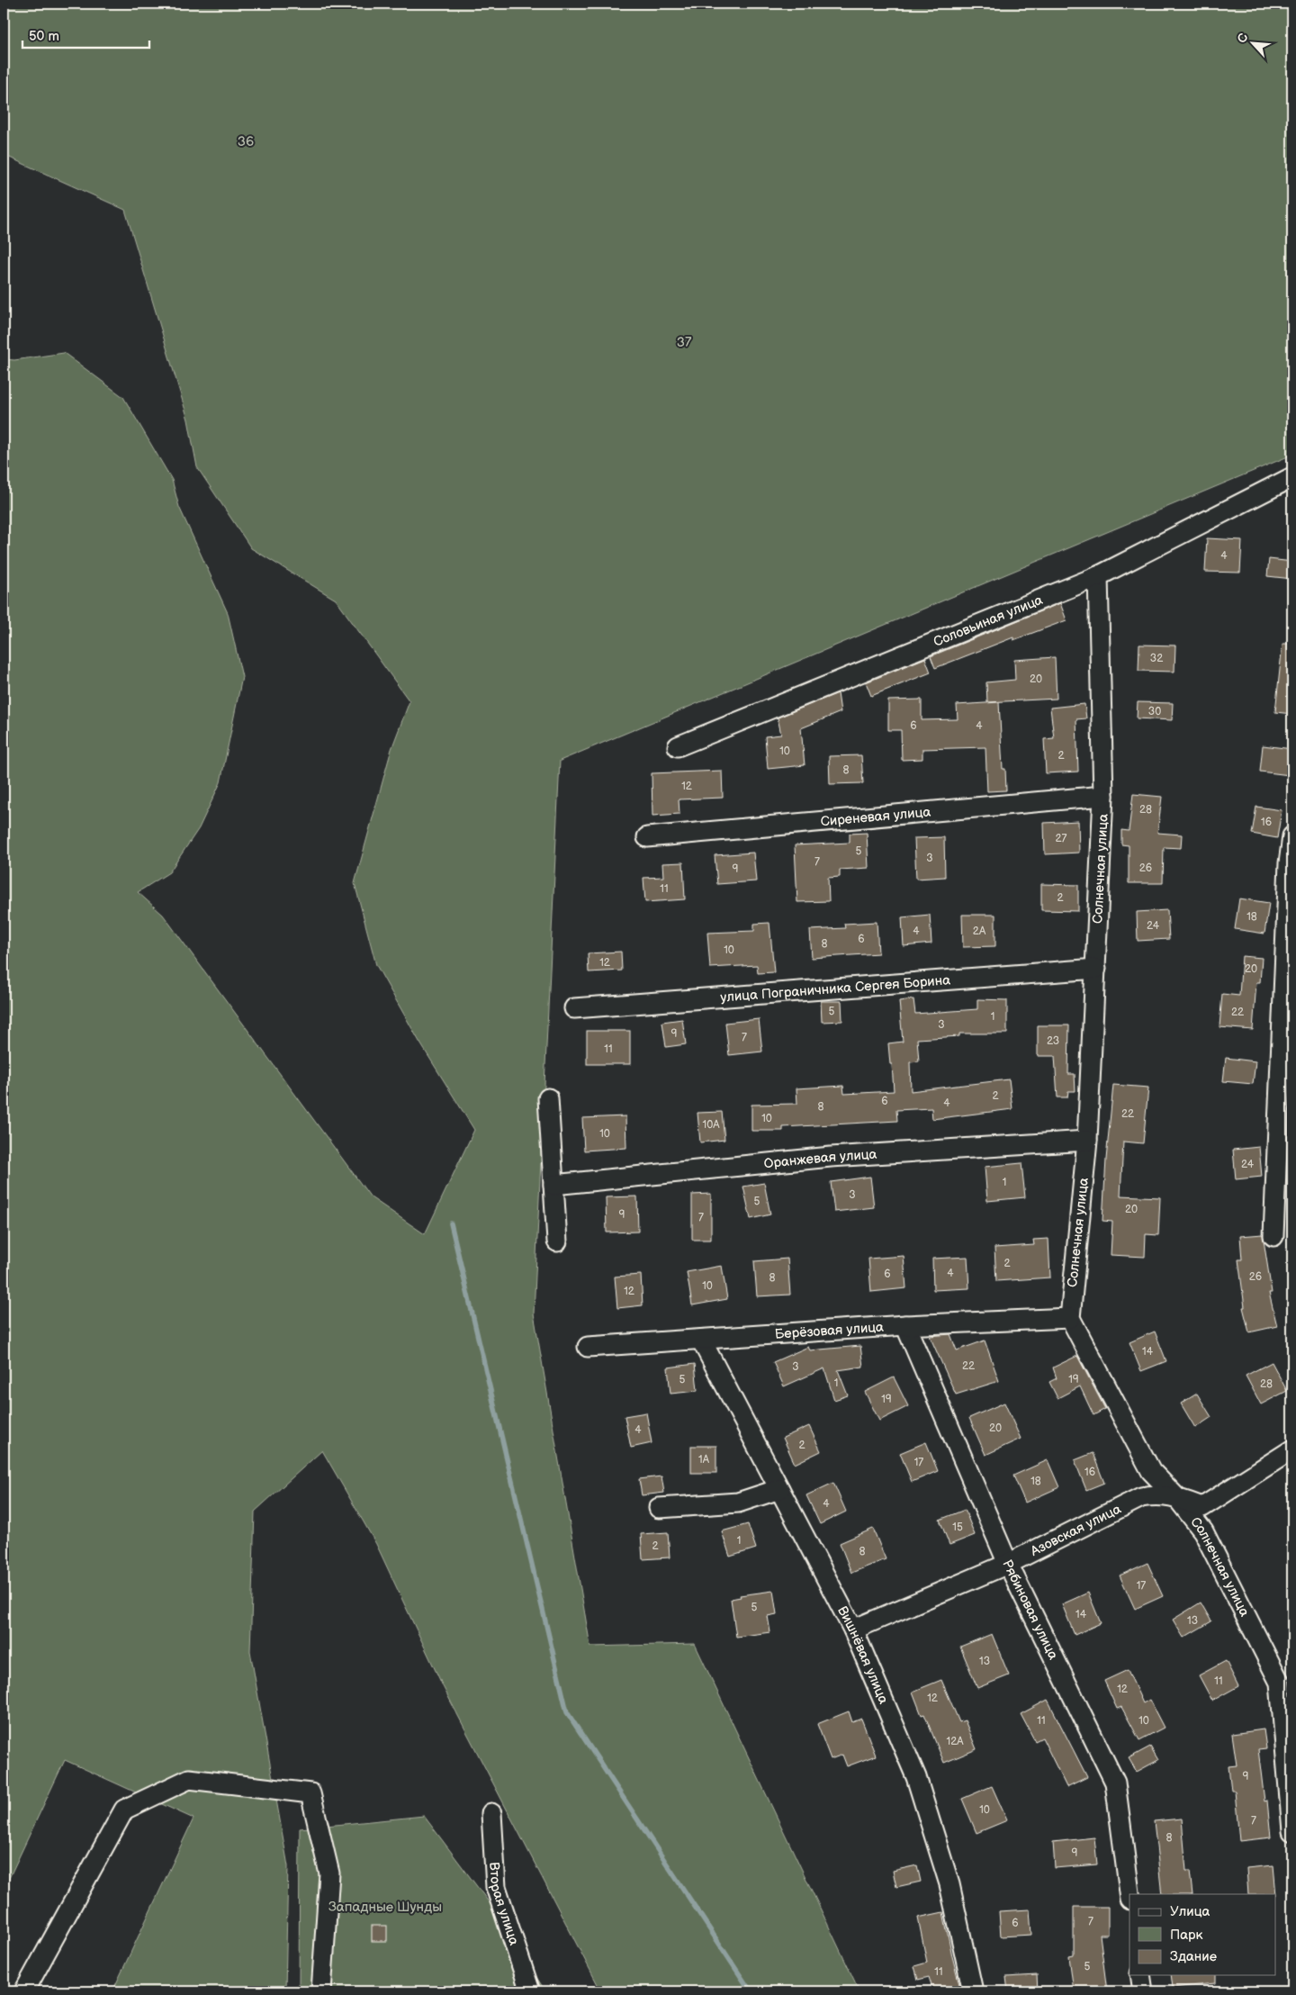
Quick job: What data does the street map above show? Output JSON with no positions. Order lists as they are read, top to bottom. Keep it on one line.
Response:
{"streets":{"street":["Соловьиная улица","Сиреневая улица","Солнечная улица","улица Пограничника Сергея Борина","Оранжевая улица","Берёзовая улица","Азовская улица","Рябиновая улица","Вишнёвая улица","Вторая улица"]},"crossings":[["Соловьиная улица","Солнечная улица"],["Сиреневая улица","Солнечная улица"],["Солнечная улица","улица Пограничника Сергея Борина"],["Солнечная улица","Оранжевая улица"],["Солнечная улица","Берёзовая улица"],["Солнечная улица","Азовская улица"],["Берёзовая улица","Рябиновая улица"],["Берёзовая улица","Вишнёвая улица"],["Азовская улица","Рябиновая улица"],["Азовская улица","Вишнёвая улица"]],"parks":["36","37","Западные Шунды"],"house_numbers":["4","32","20","30","6","4","10","2","8","12","28","16","27","5","3","7","26","9","11","2","18","24","4","2А","6","8","10","12","20","5","22","1","3","9","7","23","11","2","6","4","8","22","10","10А","10","24","1","3","5","20","9","7","2","4","6","26","8","10","12","14","22","3","5","19","1","28","19","20","4","2","1А","17","16","18","4","15","1","2","8","17","5","14","13","13","11","12","12","11","10","12А","9","10","7","8","9","7","6","5","11"],"legend":["Улица","Парк","Здание"],"scale_bar":"50 m","north":"top left"}
